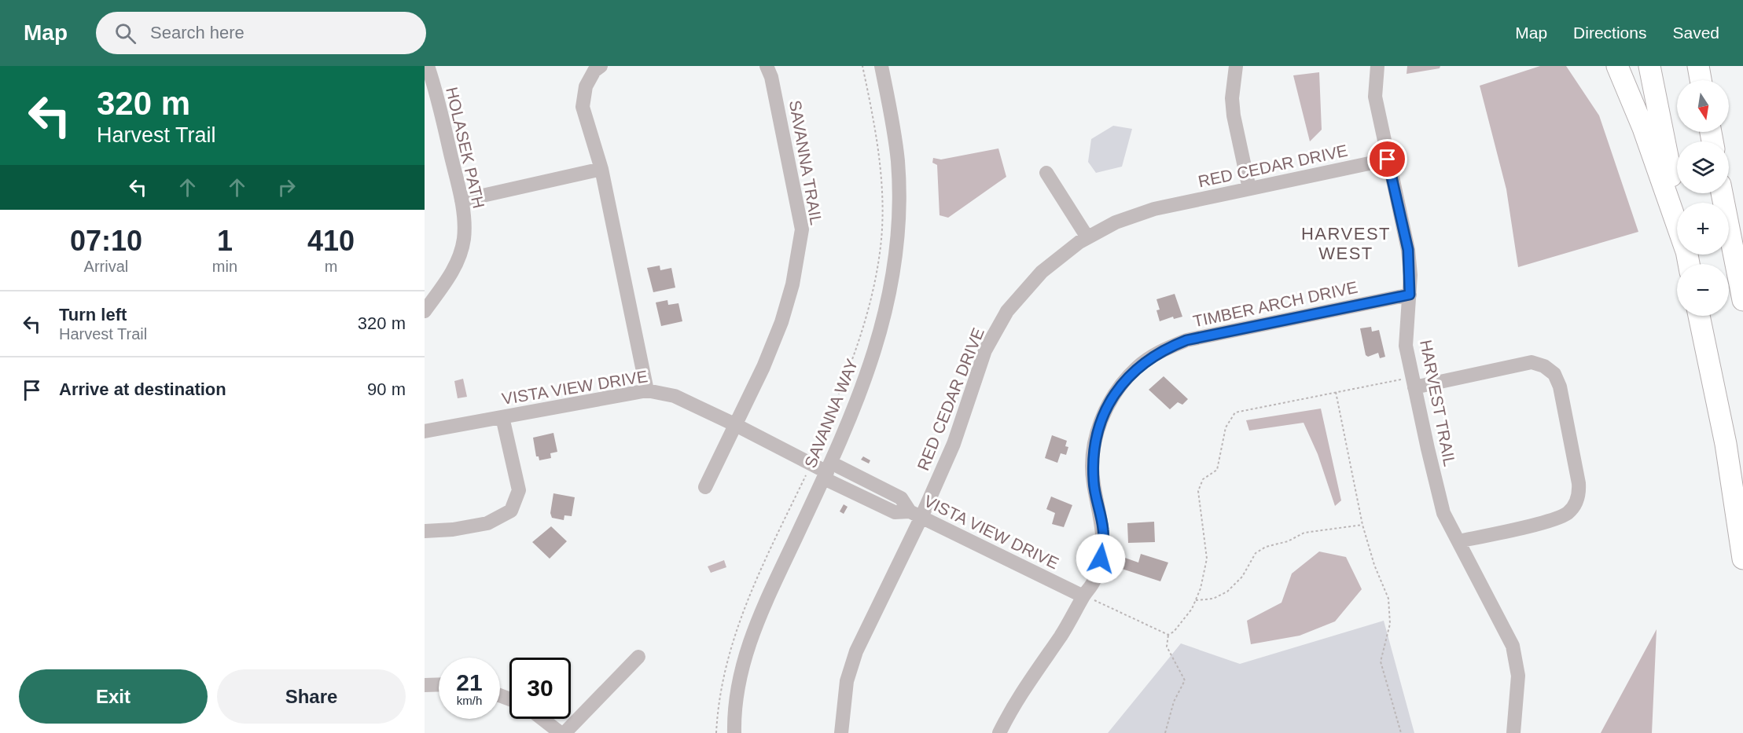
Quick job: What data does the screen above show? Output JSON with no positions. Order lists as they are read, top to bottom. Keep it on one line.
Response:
{"streets":{"street":["HOLASEK PATH","SAVANNA TRAIL","RED CEDAR DRIVE","TIMBER ARCH DRIVE","VISTA VIEW DRIVE","HARVEST TRAIL","SAVANNA WAY"]},"crossings":[["SAVANNA TRAIL","VISTA VIEW DRIVE"],["RED CEDAR DRIVE","VISTA VIEW DRIVE"],["RED CEDAR DRIVE","HARVEST TRAIL"],["TIMBER ARCH DRIVE","VISTA VIEW DRIVE"],["TIMBER ARCH DRIVE","HARVEST TRAIL"],["VISTA VIEW DRIVE","SAVANNA WAY"]],"districts":["HARVEST WEST"],"north":"bottom","page":{"header":"Map","search":"Search here","nav":["Map","Directions","Saved"],"turn":["320 m","Harvest Trail"],"map_buttons":["+","−"],"eta":["07:10","Arrival","1","min","410","m"],"list":[{"name":"Turn left","note":"Harvest Trail","value":"320 m"},{"name":"Arrive at destination","value":"90 m"}],"speed":"21 km/h","limit":"30","buttons":["Exit","Share"]}}
